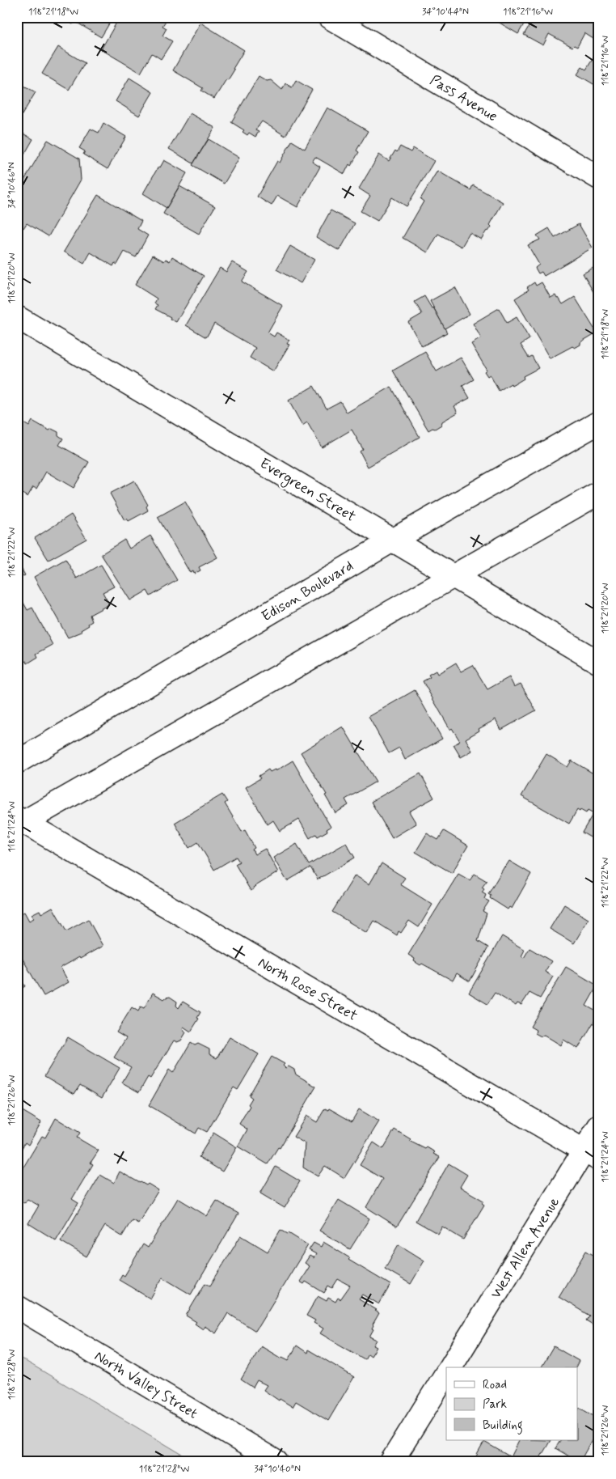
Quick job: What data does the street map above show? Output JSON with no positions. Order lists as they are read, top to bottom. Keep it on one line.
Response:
{"streets":{"street":["Pass Avenue","Evergreen Street","Edison Boulevard","North Rose Street","West Allen Avenue","North Valley Street"]},"crossings":[["Evergreen Street","Edison Boulevard"],["North Rose Street","West Allen Avenue"]],"legend":["Road","Park","Building"],"coordinates":["118°21'18\"W","34°10'44\"N","118°21'16\"W","34°10'46\"N","118°21'20\"W","118°21'22\"W","118°21'24\"W","118°21'26\"W","118°21'28\"W","34°10'40\"N"]}
